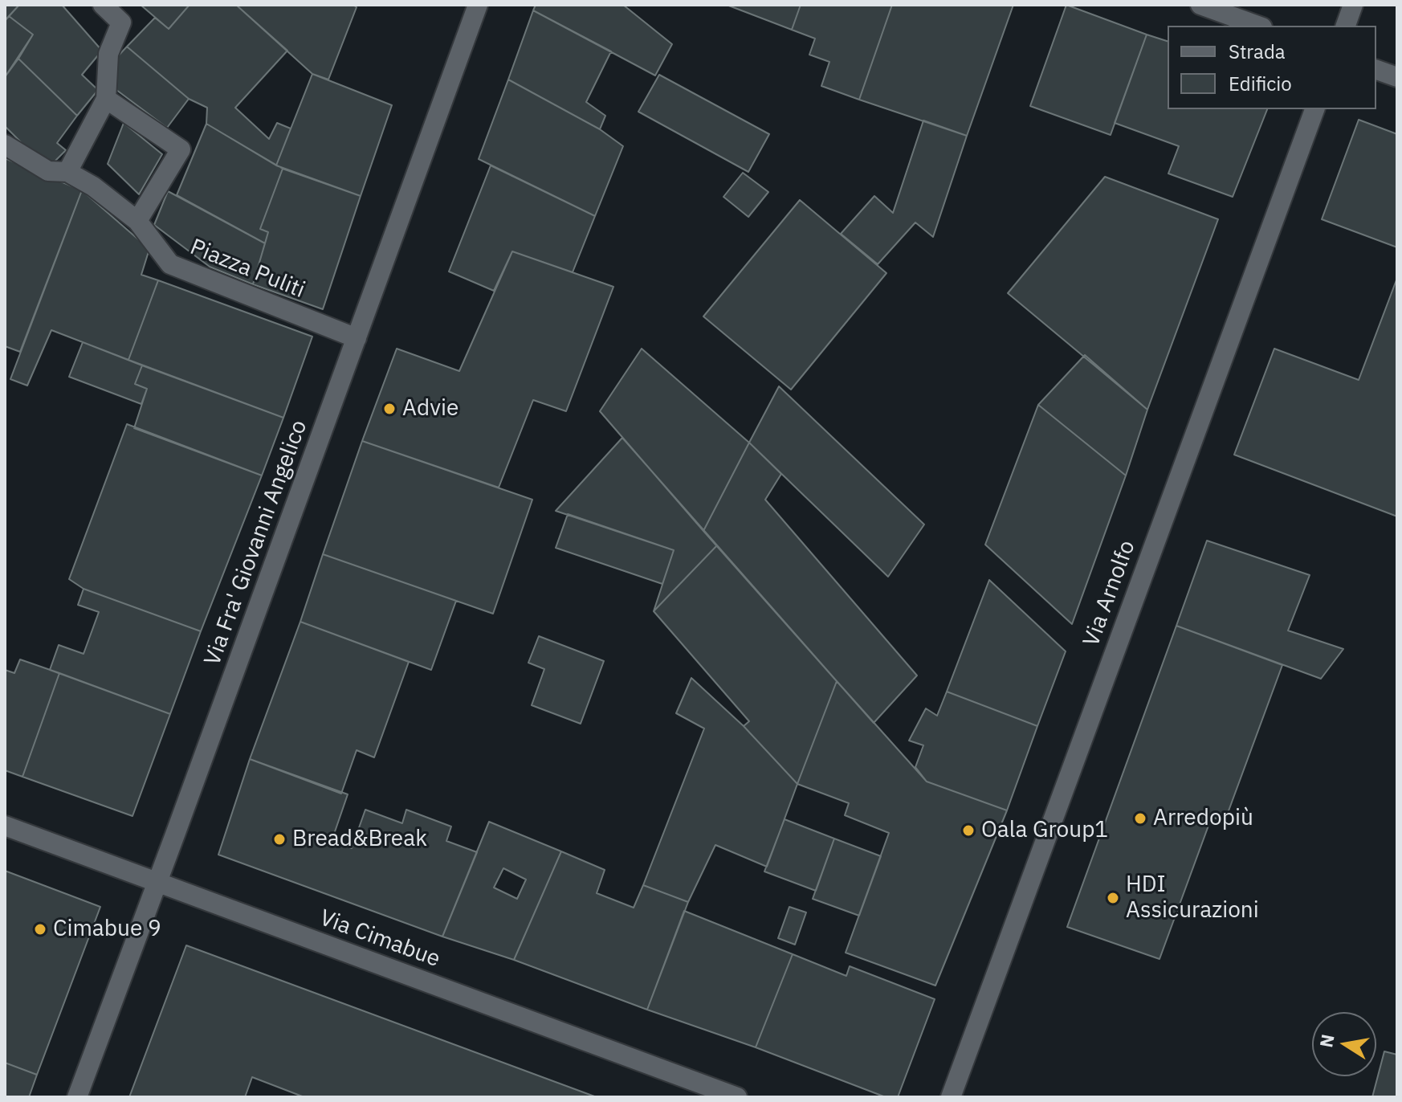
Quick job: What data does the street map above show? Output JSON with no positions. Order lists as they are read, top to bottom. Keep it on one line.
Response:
{"streets":{"street":["Piazza Puliti","Via Fra' Giovanni Angelico","Via Arnolfo","Via Cimabue"]},"crossings":[["Piazza Puliti","Via Fra' Giovanni Angelico"],["Via Fra' Giovanni Angelico","Via Cimabue"]],"places":["Advie","Arredopiù","Oala Group1","Bread&Break","HDI Assicurazioni","Cimabue 9"],"legend":["Strada","Edificio"],"north":"left"}
